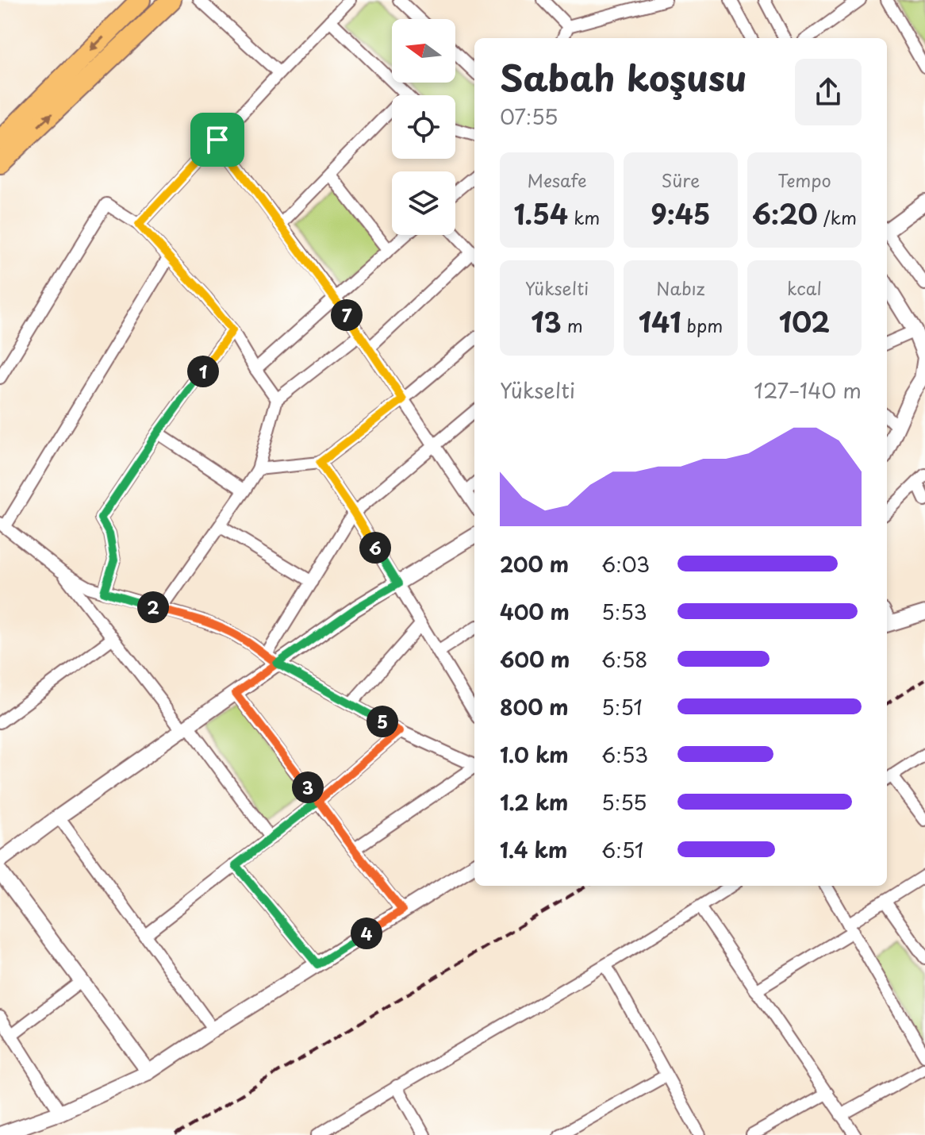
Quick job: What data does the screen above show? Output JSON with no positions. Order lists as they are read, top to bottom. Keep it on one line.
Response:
{"north":"left","page":{"heading":["Sabah koşusu","07:55"],"stats":[["Mesafe","1.54 km"],["Süre","9:45"],["Tempo","6:20 /km"],["Yükselti","13 m"],["Nabız","141 bpm"],["kcal","102"]],"pins":["7","1","6","2","5","3","4"],"chart":["Yükselti","127–140 m"],"list":[{"name":"200 m","note":"6:03"},{"name":"400 m","note":"5:53"},{"name":"600 m","note":"6:58"},{"name":"800 m","note":"5:51"},{"name":"1.0 km","note":"6:53"},{"name":"1.2 km","note":"5:55"},{"name":"1.4 km","note":"6:51"}]}}
